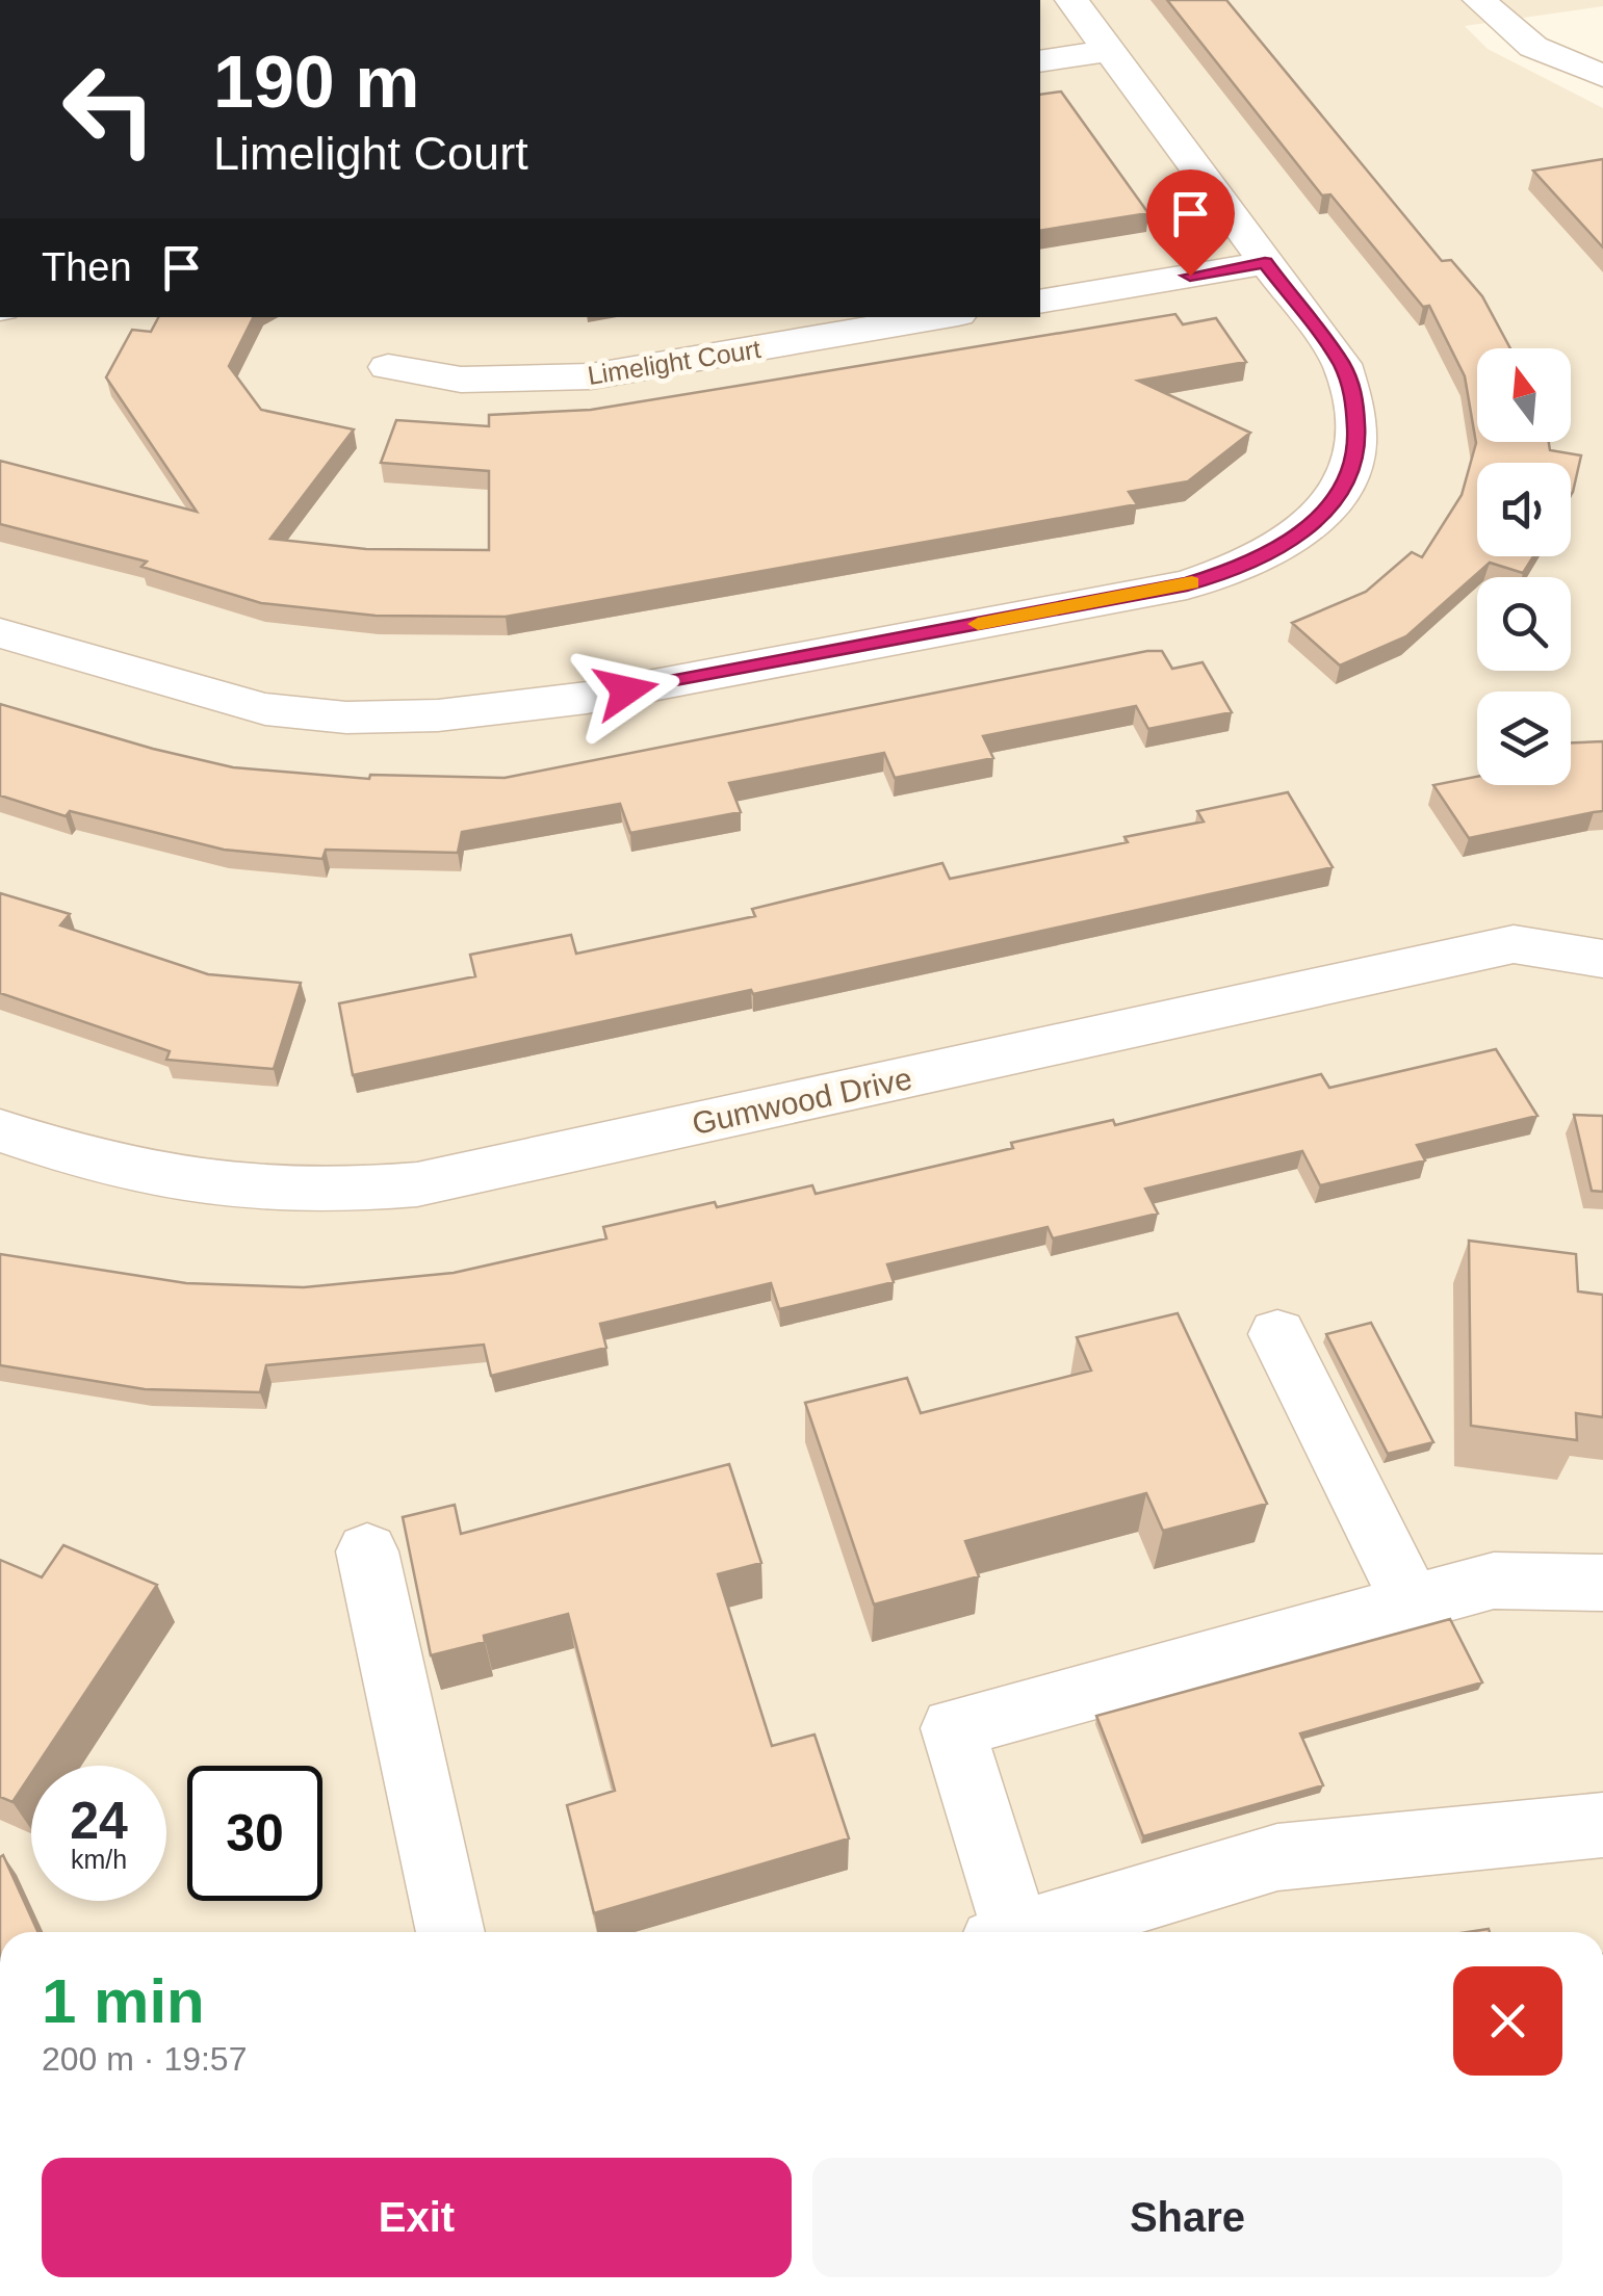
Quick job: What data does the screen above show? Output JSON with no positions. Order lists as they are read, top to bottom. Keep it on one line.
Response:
{"streets":{"street":["Limelight Court","Gumwood Drive"]},"north":"top","page":{"turn":["190 m","Limelight Court"],"then":"Then","speed":"24 km/h","limit":"30","heading":["1 min","200 m · 19:57"],"buttons":["Exit","Share"]}}
